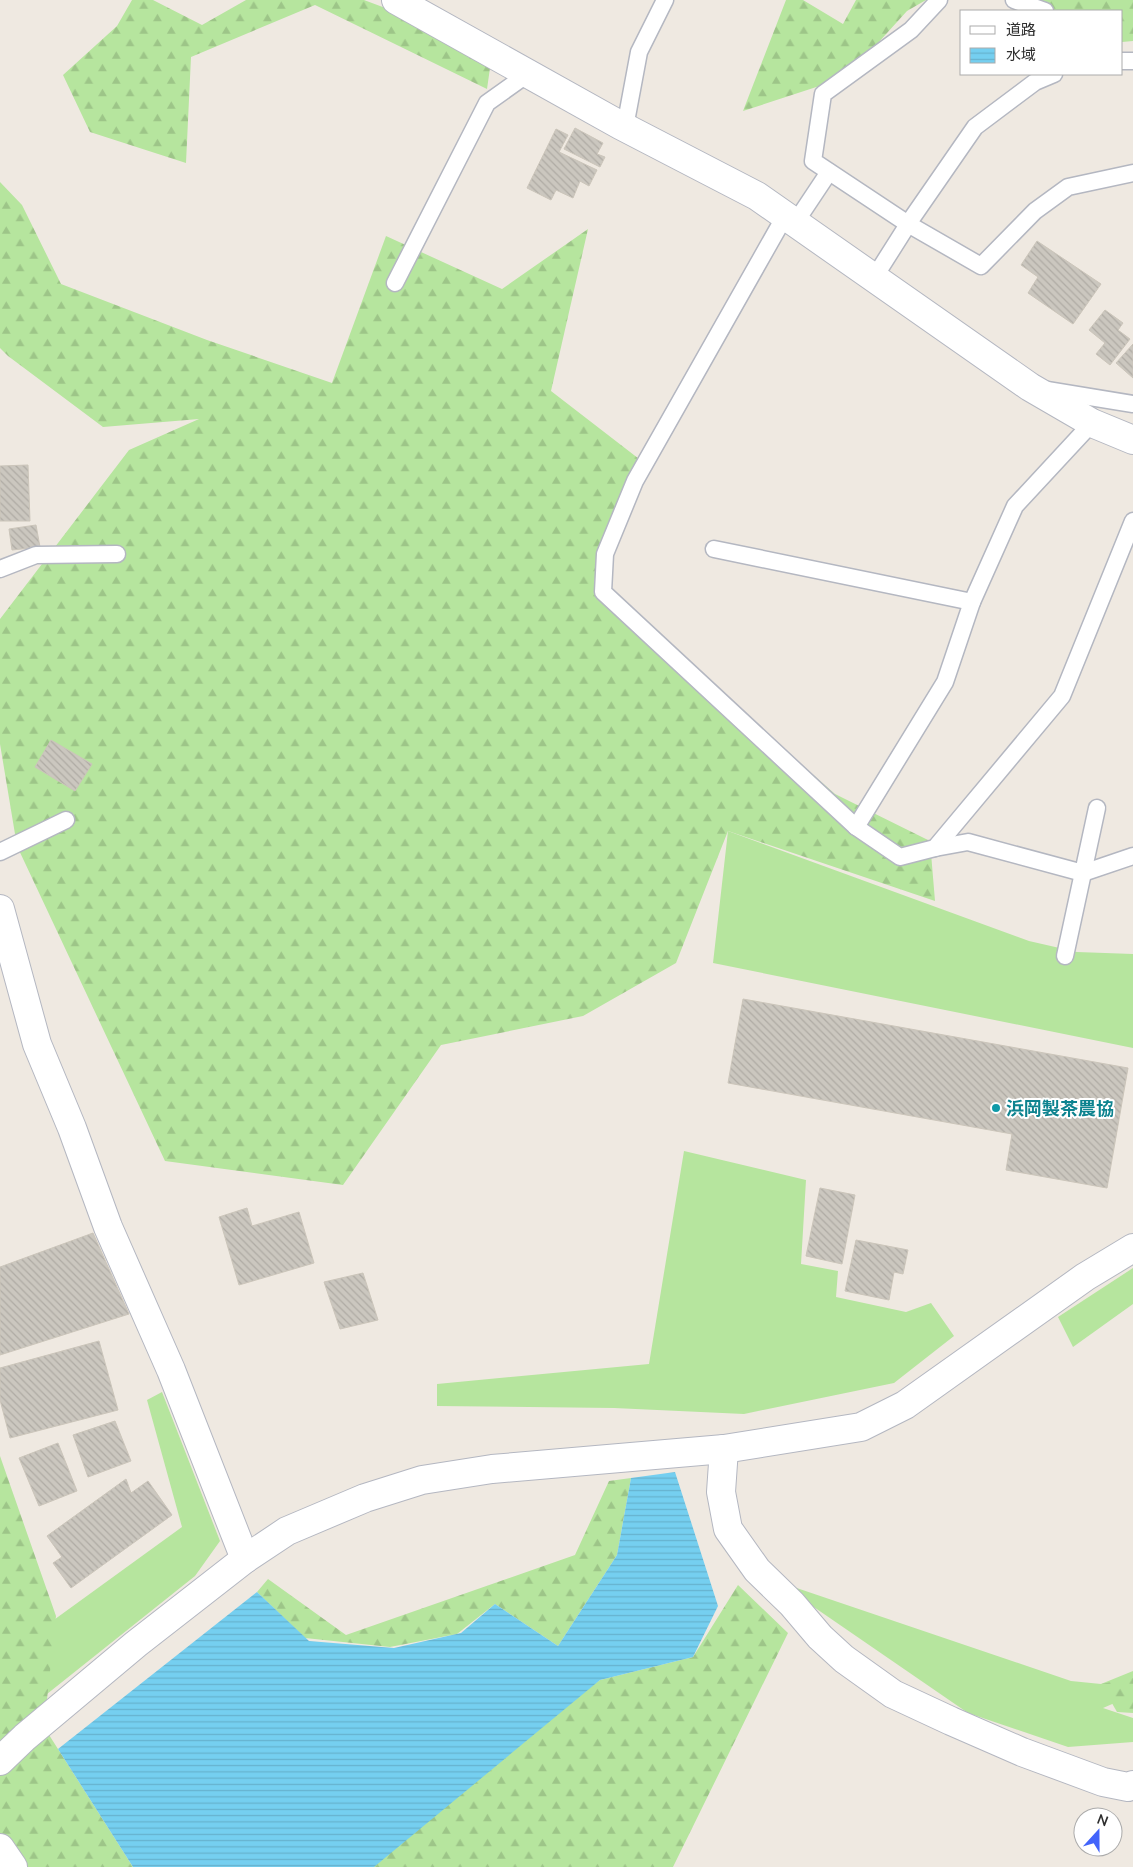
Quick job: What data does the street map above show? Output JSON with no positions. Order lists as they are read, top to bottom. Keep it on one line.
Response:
{"places":["浜岡製茶農協"],"legend":["道路","水域"],"north":"top"}
